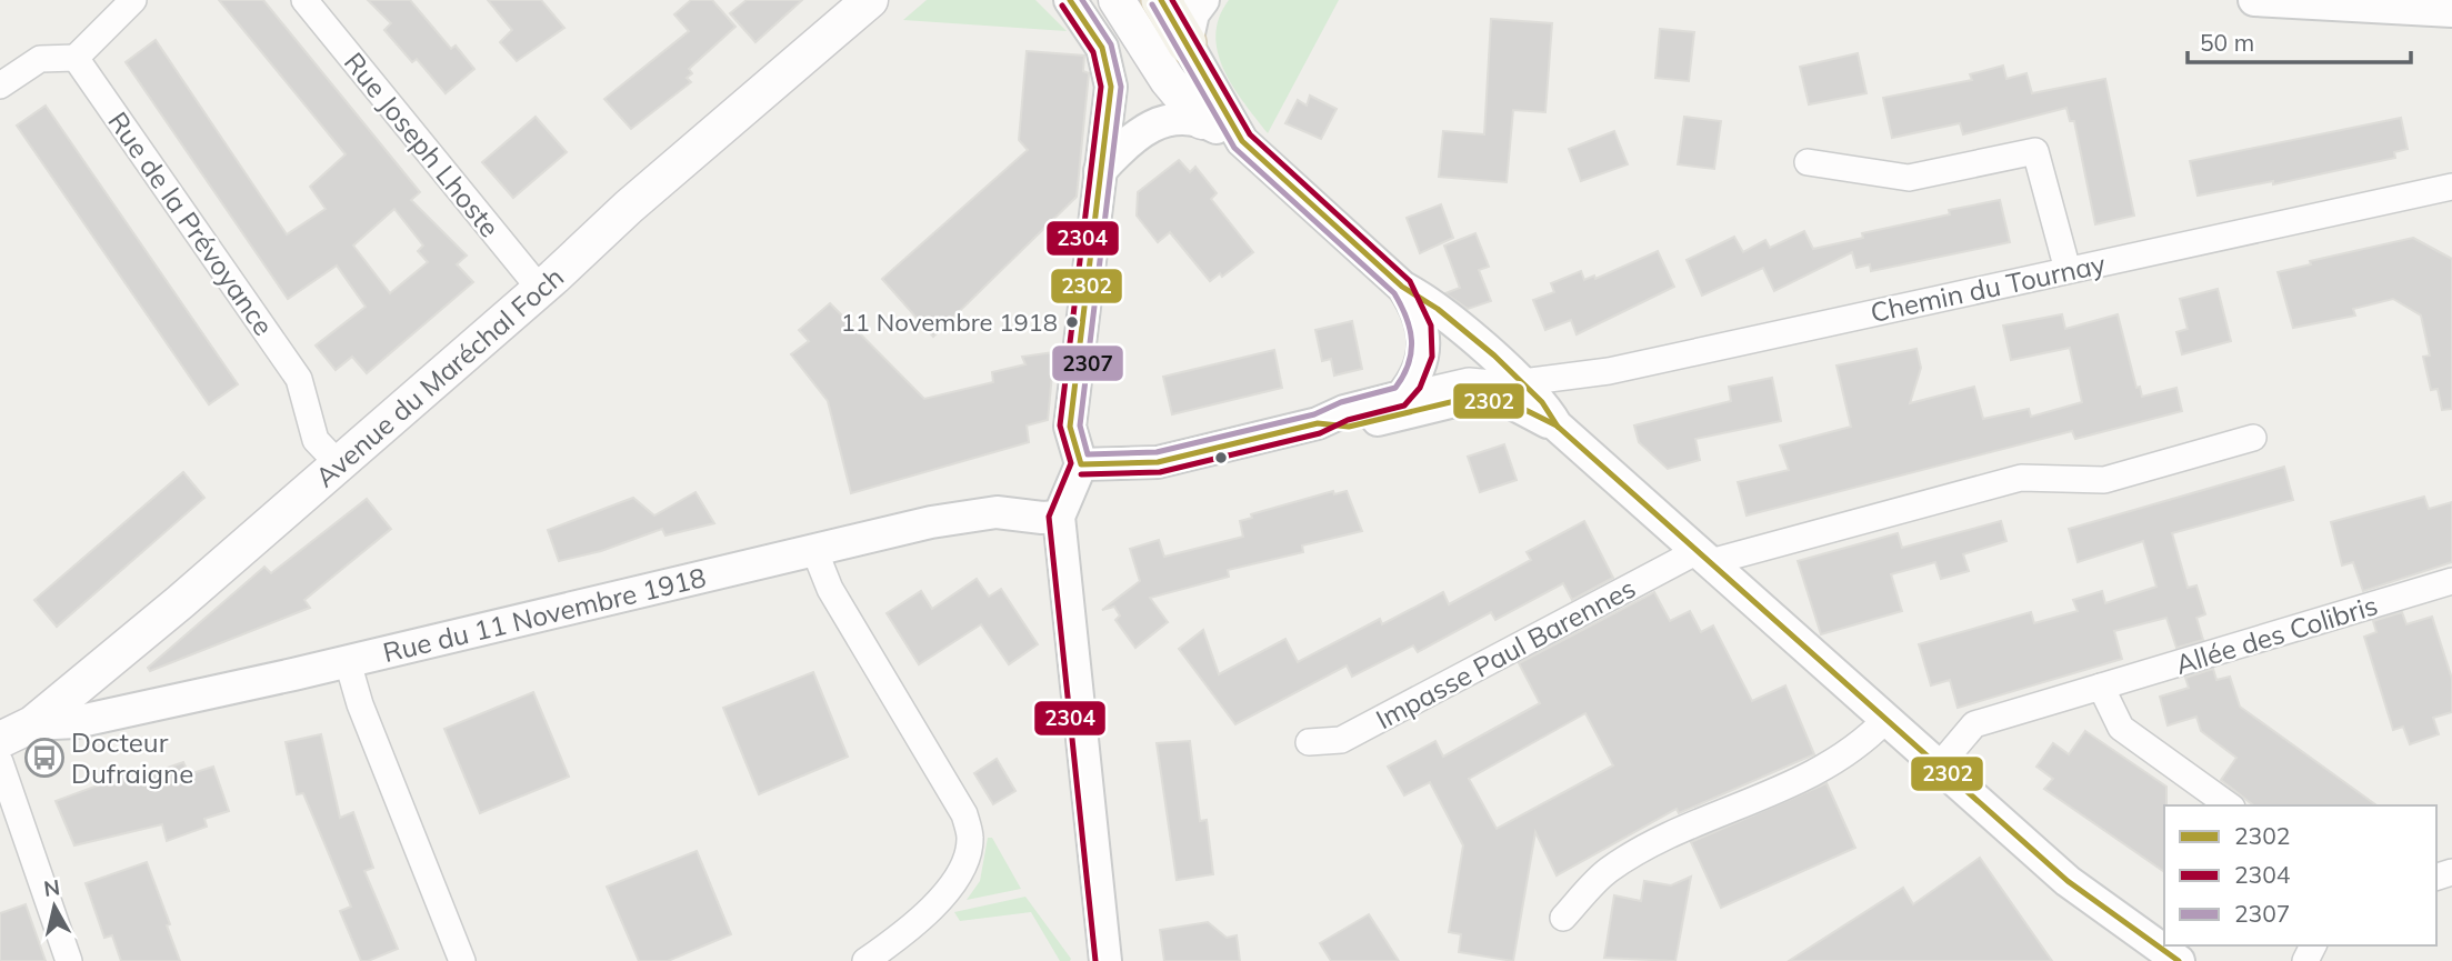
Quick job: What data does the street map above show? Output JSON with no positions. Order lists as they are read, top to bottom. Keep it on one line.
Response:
{"streets":{"main road":["Avenue du Maréchal Foch"],"street":["Rue Joseph Lhoste","Rue de la Prévoyance","Chemin du Tournay","Rue du 11 Novembre 1918","Allée des Colibris","Impasse Paul Barennes"]},"crossings":[["Rue Joseph Lhoste","Avenue du Maréchal Foch"],["Rue de la Prévoyance","Avenue du Maréchal Foch"],["Avenue du Maréchal Foch","Rue du 11 Novembre 1918"]],"places":{"other":["11 Novembre 1918"],"bus stop":["Docteur Dufraigne"]},"lines":["transit line 2302","transit line 2304","transit line 2307"],"legend":["2302","2304","2307"],"scale_bar":"50 m","north":"top"}
